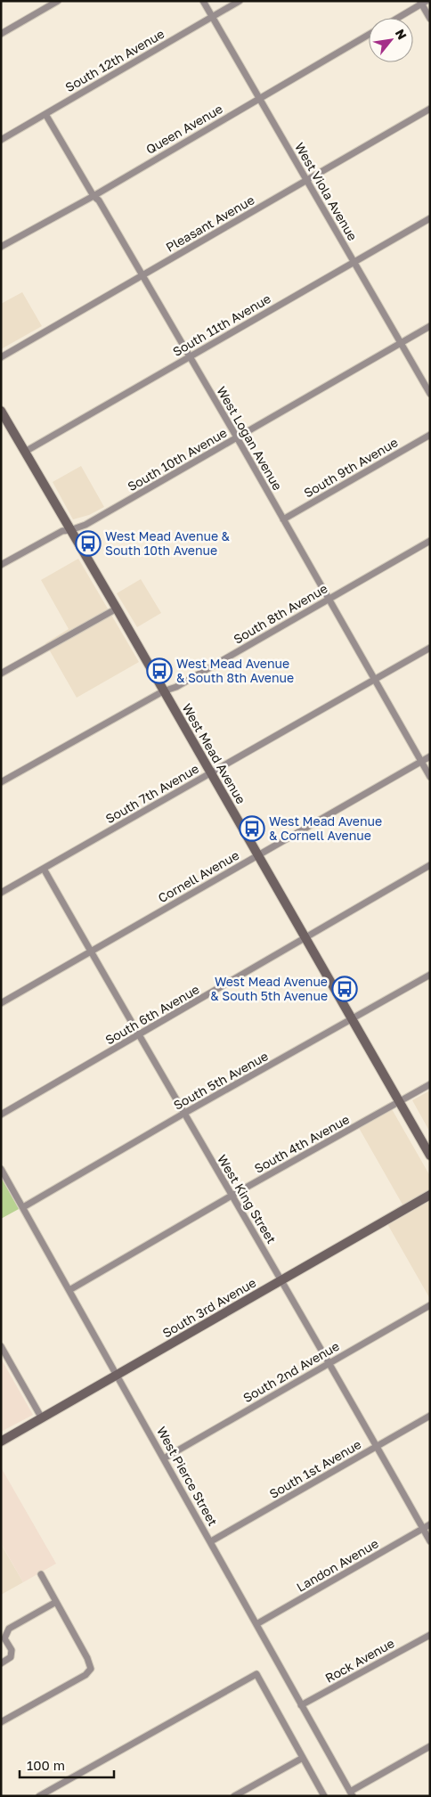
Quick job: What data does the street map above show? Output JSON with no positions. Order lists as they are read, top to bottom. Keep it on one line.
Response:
{"streets":{"street":["South 12th Avenue","Queen Avenue","West Viola Avenue","Pleasant Avenue","South 11th Avenue","West Logan Avenue","South 10th Avenue","South 9th Avenue","South 8th Avenue","West Mead Avenue","South 7th Avenue","Cornell Avenue","South 6th Avenue","South 5th Avenue","South 4th Avenue","West King Street","South 3rd Avenue","South 2nd Avenue","South 1st Avenue","West Pierce Street","Landon Avenue","Rock Avenue"]},"crossings":[["South 12th Avenue","West Viola Avenue"],["South 12th Avenue","West Logan Avenue"],["Queen Avenue","West Viola Avenue"],["Queen Avenue","West Logan Avenue"],["West Viola Avenue","Pleasant Avenue"],["West Viola Avenue","South 11th Avenue"],["West Viola Avenue","South 10th Avenue"],["Pleasant Avenue","West Logan Avenue"],["South 11th Avenue","West Logan Avenue"],["South 11th Avenue","West Mead Avenue"],["West Logan Avenue","South 10th Avenue"],["West Logan Avenue","South 9th Avenue"],["West Logan Avenue","South 8th Avenue"],["West Logan Avenue","South 7th Avenue"],["West Logan Avenue","Cornell Avenue"],["South 10th Avenue","West Mead Avenue"],["South 8th Avenue","West Mead Avenue"],["West Mead Avenue","South 7th Avenue"],["West Mead Avenue","Cornell Avenue"],["West Mead Avenue","South 6th Avenue"],["West Mead Avenue","South 5th Avenue"],["West Mead Avenue","South 4th Avenue"],["South 7th Avenue","West King Street"],["Cornell Avenue","West King Street"],["South 6th Avenue","West King Street"],["South 5th Avenue","West King Street"],["South 5th Avenue","West Pierce Street"],["South 4th Avenue","West King Street"],["South 4th Avenue","West Pierce Street"],["West King Street","South 3rd Avenue"],["West King Street","South 2nd Avenue"],["West King Street","South 1st Avenue"],["West King Street","Landon Avenue"],["South 3rd Avenue","West Pierce Street"],["South 2nd Avenue","West Pierce Street"],["South 1st Avenue","West Pierce Street"],["West Pierce Street","Landon Avenue"],["West Pierce Street","Rock Avenue"]],"places":{"bus stop":["West Mead Avenue & South 10th Avenue","West Mead Avenue & South 8th Avenue","West Mead Avenue & Cornell Avenue","West Mead Avenue & South 5th Avenue"]},"scale_bar":"100 m","north":"top right"}
